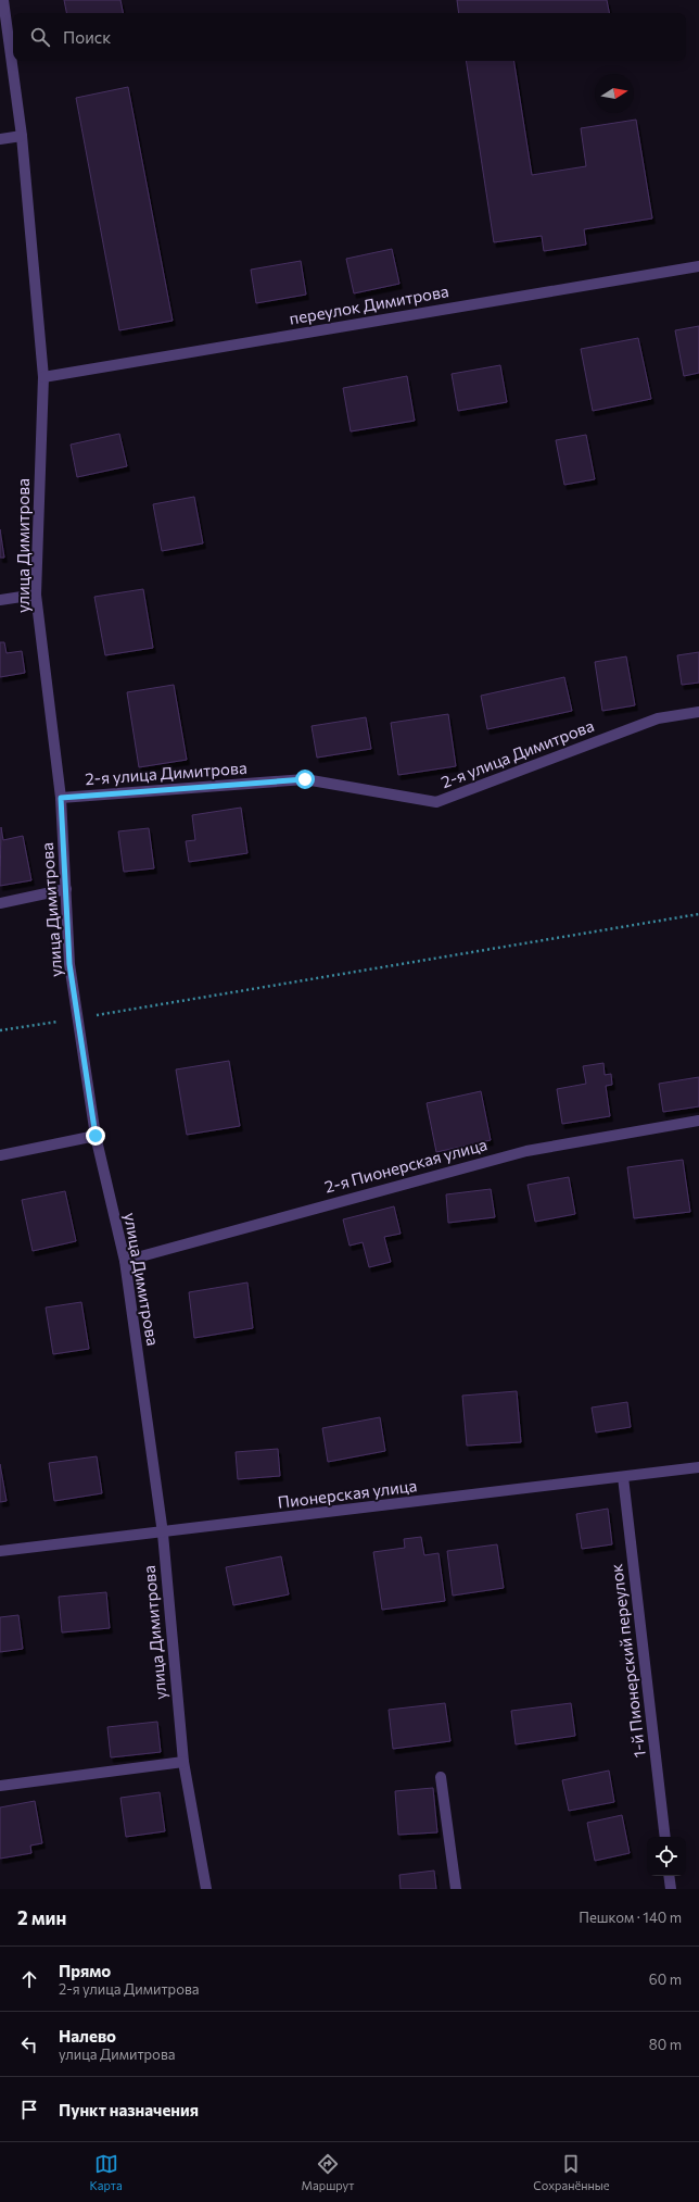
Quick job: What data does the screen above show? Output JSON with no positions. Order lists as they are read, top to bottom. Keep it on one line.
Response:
{"streets":{"street":["переулок Димитрова","улица Димитрова","2-я улица Димитрова","2-я Пионерская улица","Пионерская улица","1-й Пионерский переулок"]},"crossings":[["переулок Димитрова","улица Димитрова"],["улица Димитрова","2-я улица Димитрова"],["улица Димитрова","2-я Пионерская улица"],["улица Димитрова","Пионерская улица"],["Пионерская улица","1-й Пионерский переулок"]],"north":"right","page":{"search":"Поиск","heading":["2 мин","Пешком · 140 m"],"list":[["Прямо","2-я улица Димитрова","60 m"],["Налево","улица Димитрова","80 m"],"Пункт назначения"],"nav":["Карта","Маршрут","Сохранённые"]}}
